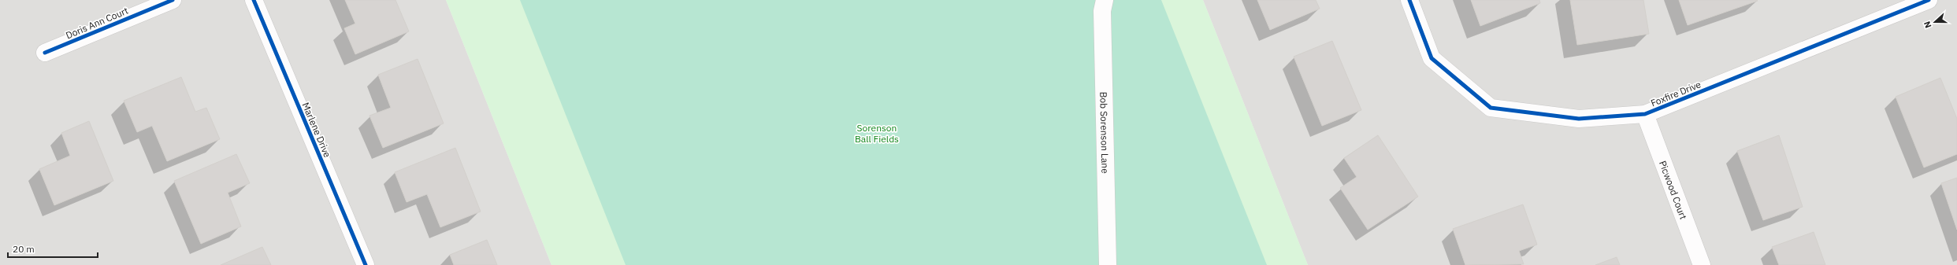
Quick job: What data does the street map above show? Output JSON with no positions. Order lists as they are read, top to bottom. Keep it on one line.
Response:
{"streets":{"street":["Doris Ann Court","Foxfire Drive","Marlene Drive","Bob Sorenson Lane","Picwood Court"]},"crossings":[["Foxfire Drive","Picwood Court"]],"parks":["Sorenson Ball Fields"],"scale_bar":"20 m","north":"left"}
